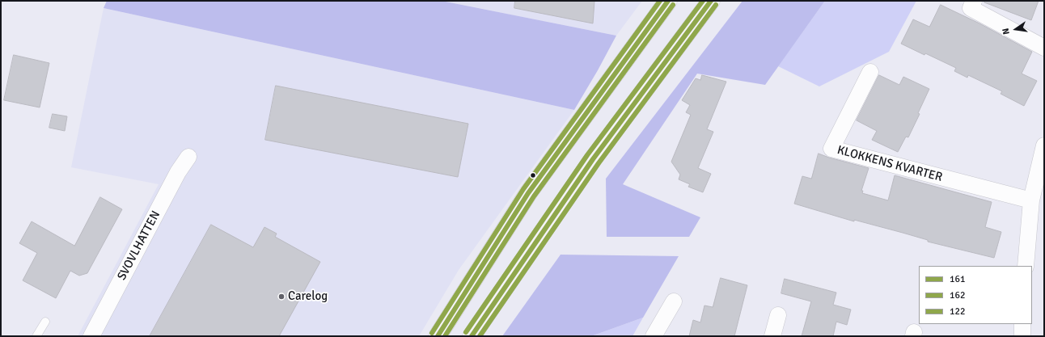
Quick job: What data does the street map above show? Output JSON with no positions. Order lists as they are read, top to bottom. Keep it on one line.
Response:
{"streets":{"street":["KLOKKENS KVARTER","SVOVLHATTEN"]},"places":["Carelog"],"lines":["transit line 161","transit line 122","transit line 162"],"legend":["161","162","122"],"north":"left"}
